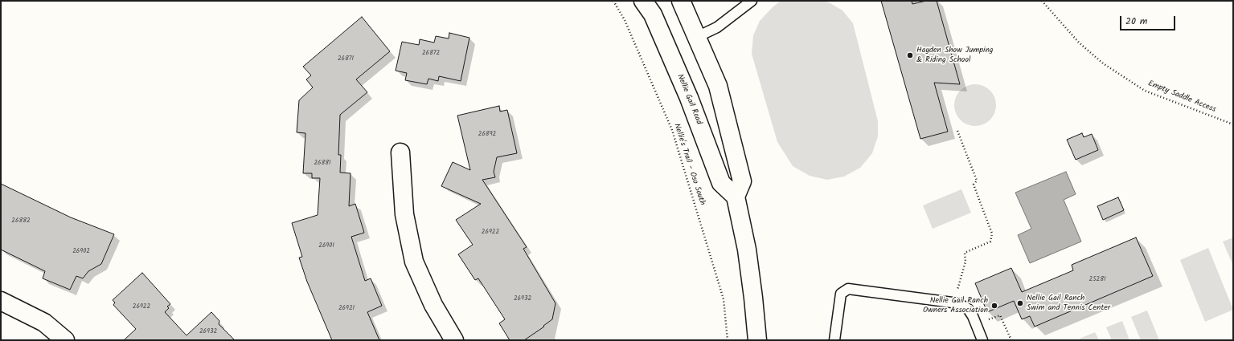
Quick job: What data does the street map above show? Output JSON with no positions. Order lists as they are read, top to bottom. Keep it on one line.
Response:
{"streets":{"street":["Nellie Gail Road"],"path":["Empty Saddle Access","Nellie's Trail - Oso South"]},"places":["Hayden Show Jumping & Riding School","Nellie Gail Ranch Swim and Tennis Center","Nellie Gail Ranch Owners Association"],"house_numbers":["26872","26871","26892","26881","26882","26922","26901","26902","25281","26932","26922","26921","26932"],"scale_bar":"20 m"}
